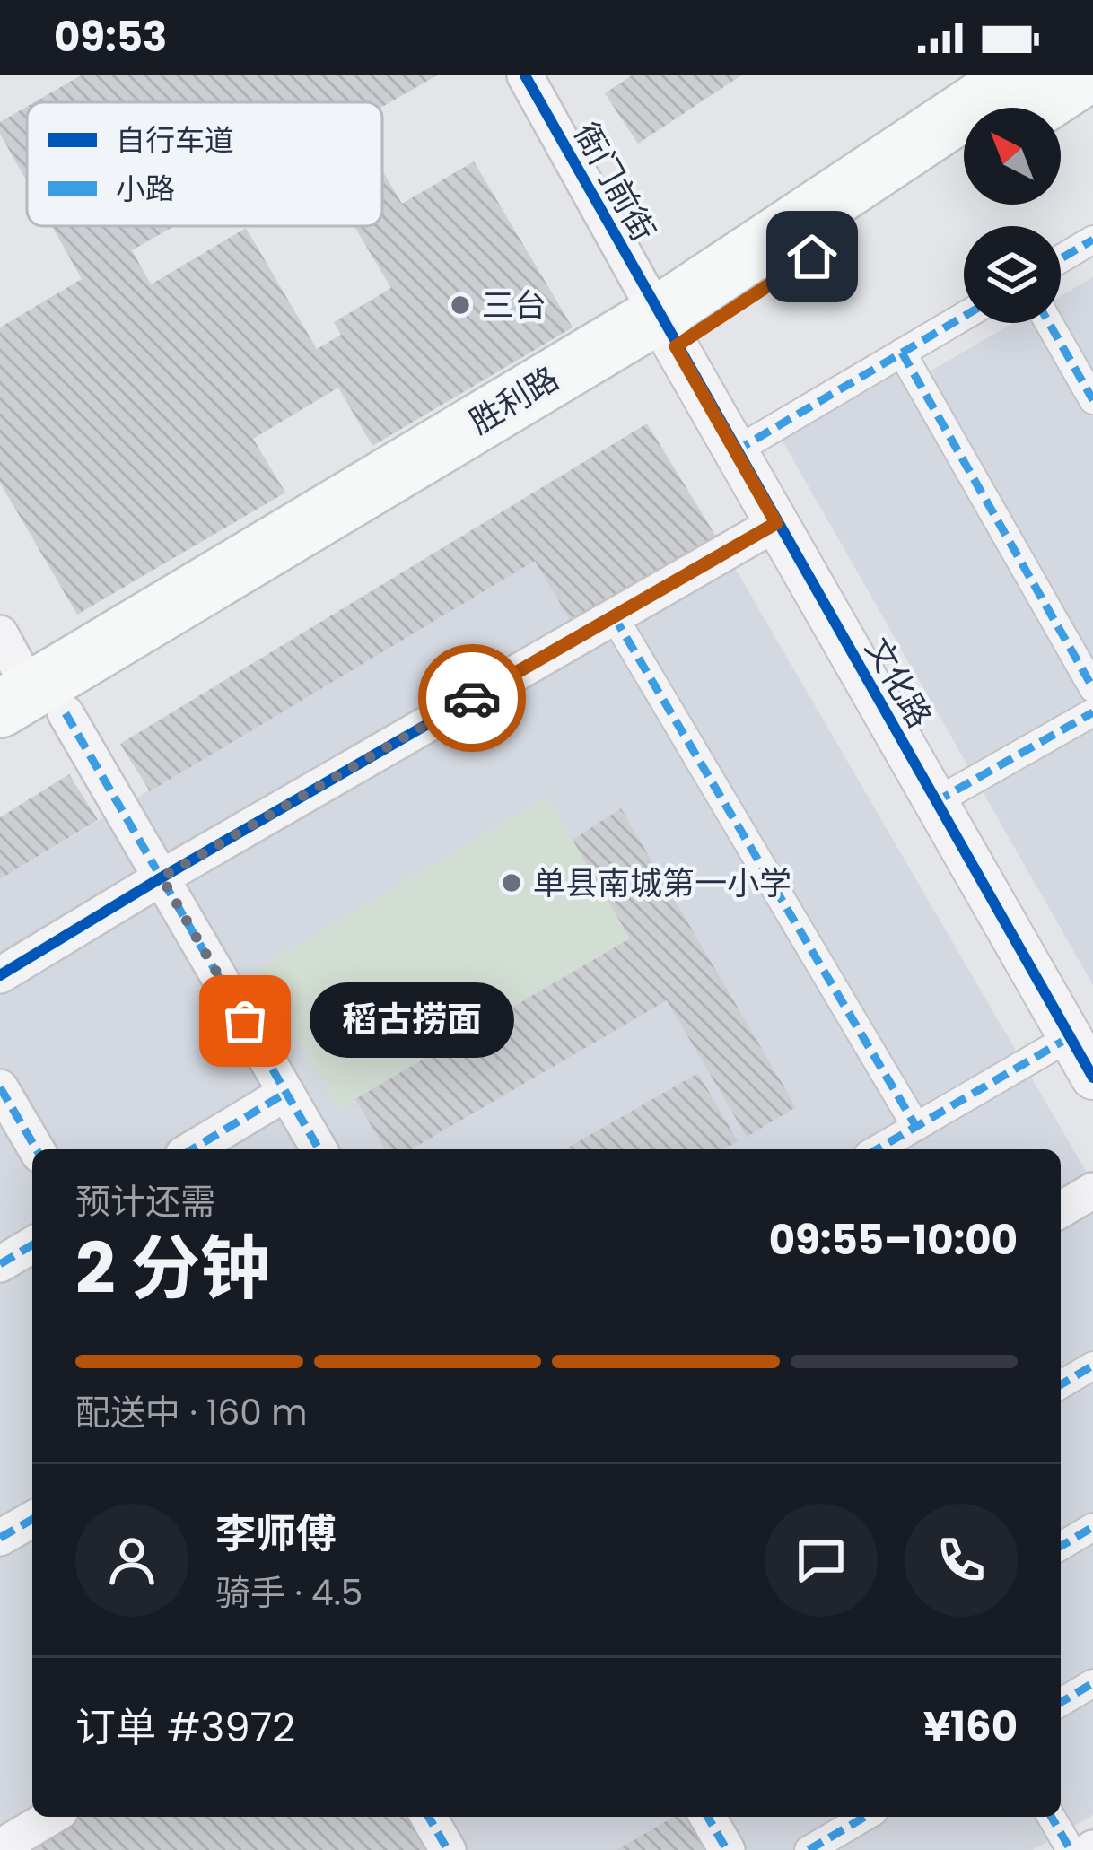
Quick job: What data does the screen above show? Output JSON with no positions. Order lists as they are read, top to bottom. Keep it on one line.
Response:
{"streets":{"main road":["胜利路"],"street":["衙门前街","文化路"]},"crossings":[["衙门前街","胜利路"],["衙门前街","文化路"],["胜利路","文化路"]],"places":["三台","单县南城第一小学","稻古捞面"],"legend":["自行车道","小路"],"north":"top left","page":{"status":"09:53","bubble":"稻古捞面","heading":["2 分钟","预计还需","09:55–10:00"],"panel":["李师傅","骑手 · 4.5","订单 #3972","¥160"],"bar":"配送中 · 160 m"}}
